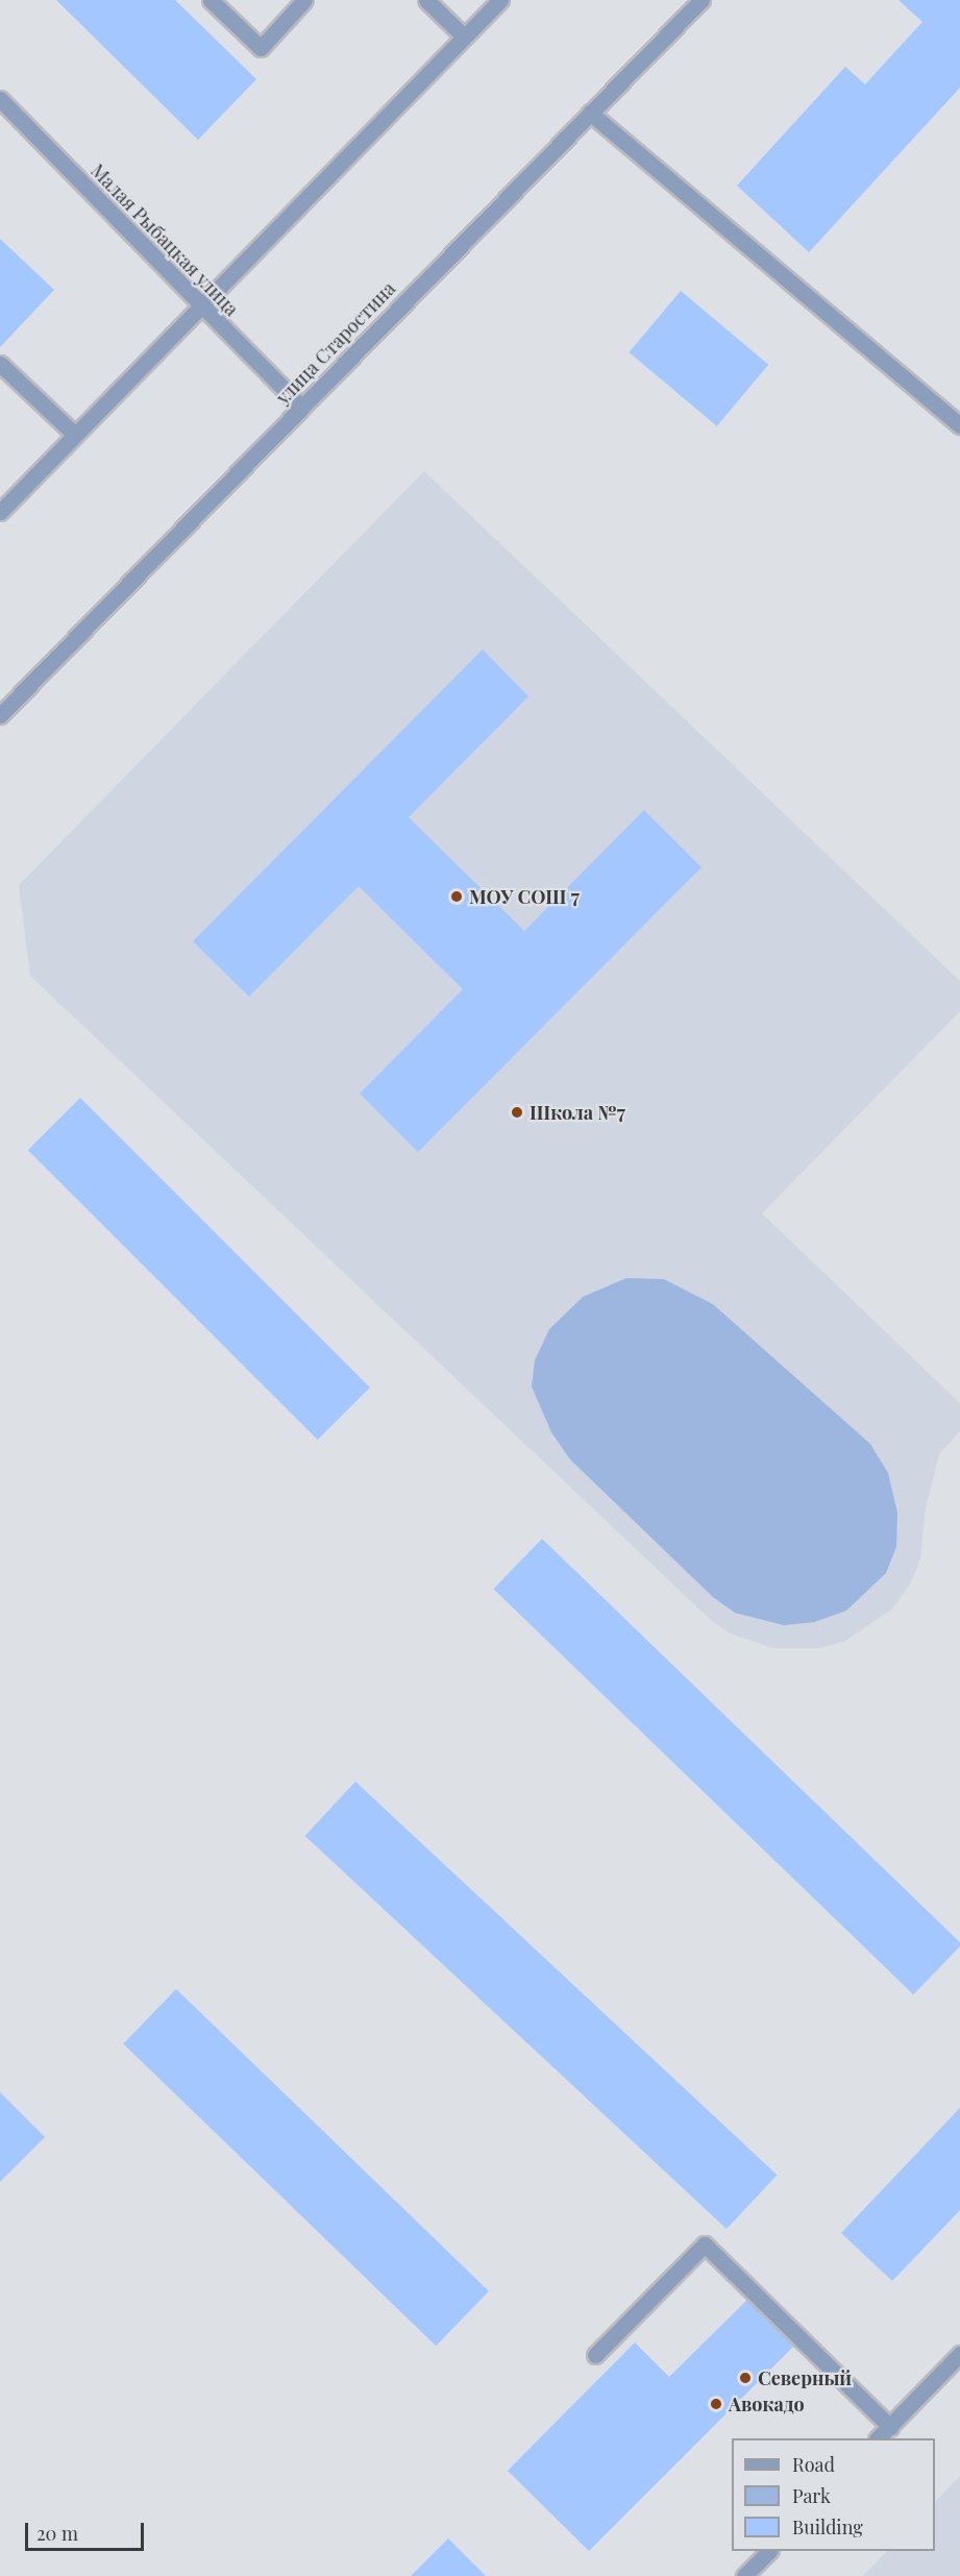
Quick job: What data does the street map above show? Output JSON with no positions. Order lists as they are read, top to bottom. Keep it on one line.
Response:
{"streets":{"street":["Малая Рыбацкая улица","улица Старостина"]},"crossings":[["Малая Рыбацкая улица","улица Старостина"]],"places":["МОУ СОШ 7","Школа №7","Северный","Авокадо"],"legend":["Road","Park","Building"],"scale_bar":"20 m"}
